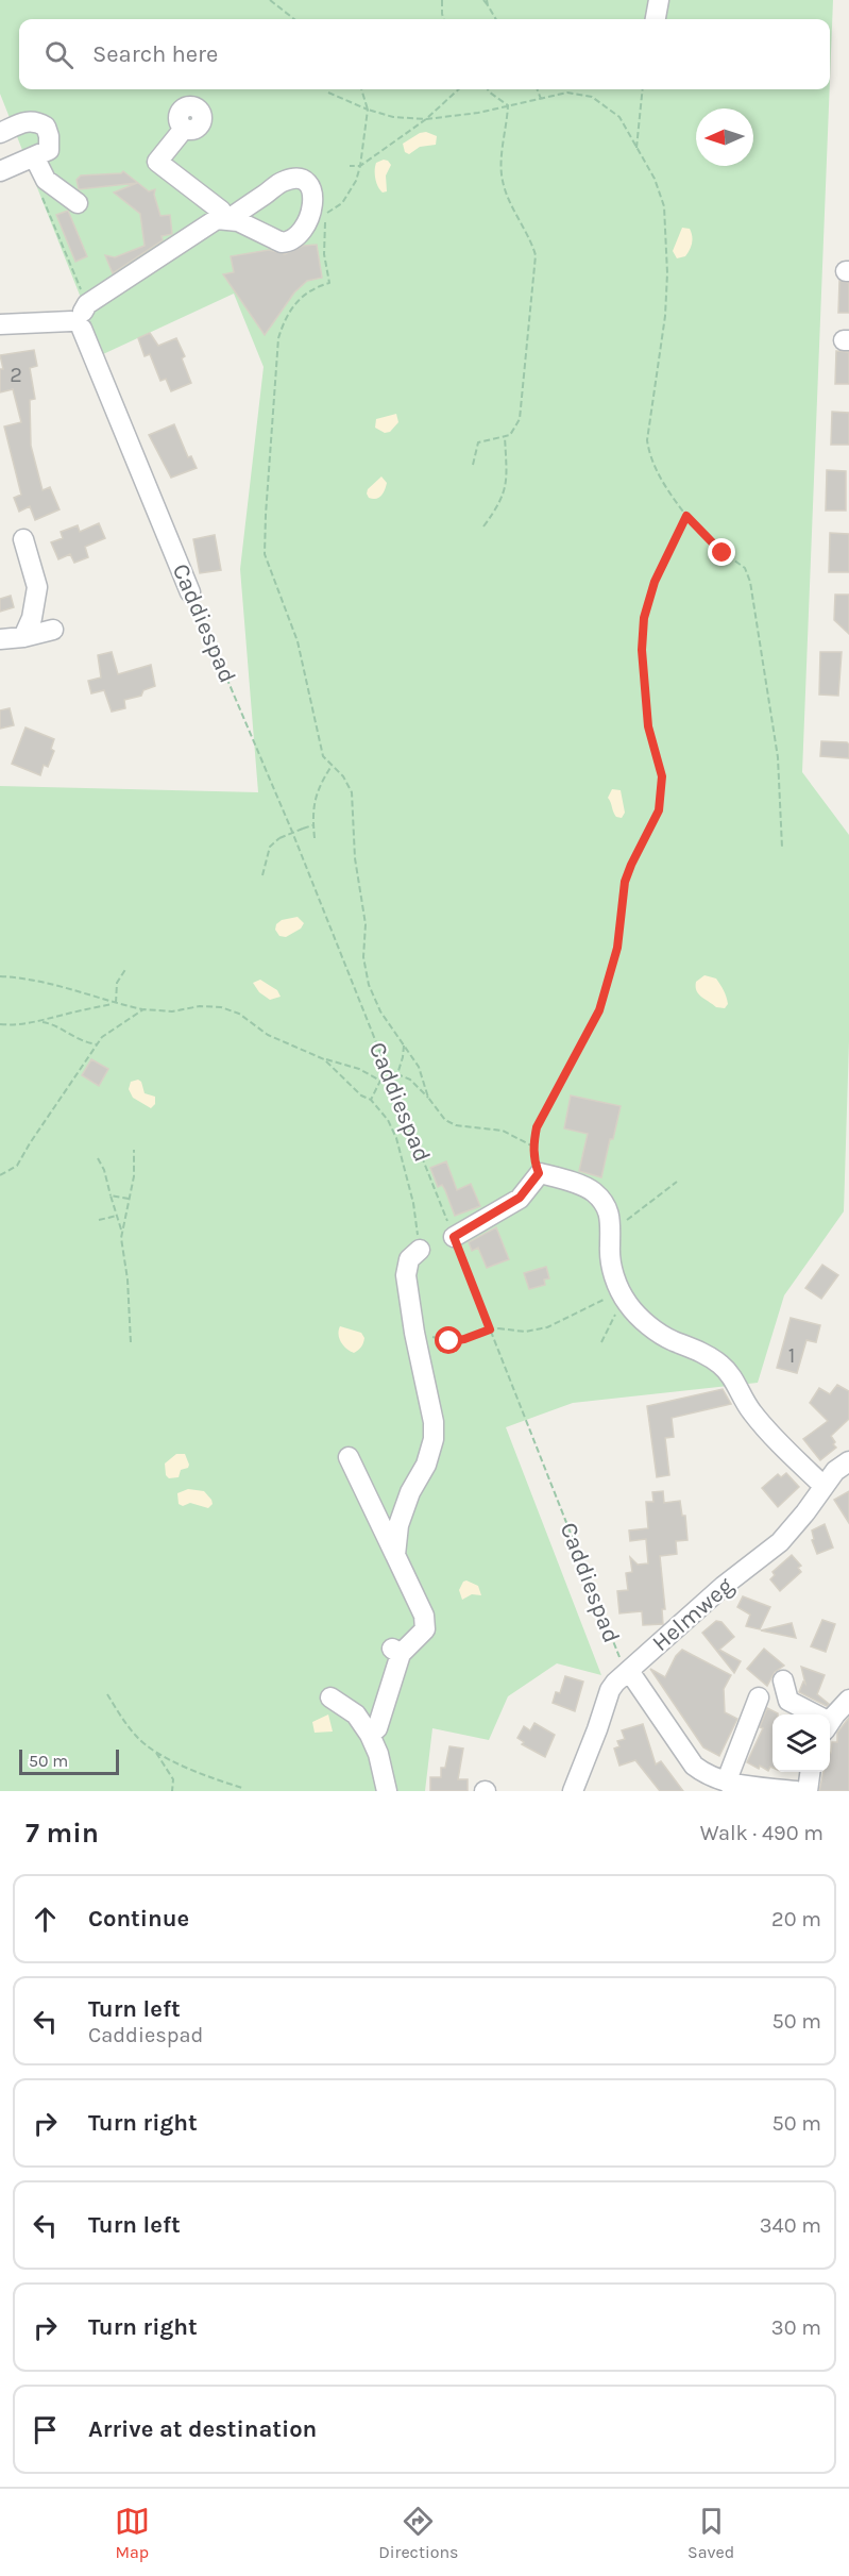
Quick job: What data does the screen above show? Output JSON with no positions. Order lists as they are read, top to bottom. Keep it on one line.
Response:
{"streets":{"street":["Caddiespad","Helmweg"]},"crossings":[["Caddiespad","Helmweg"]],"house_numbers":["2","1"],"scale_bar":"50 m","north":"left","page":{"search":"Search here","scale":"50 m","heading":["7 min","Walk · 490 m"],"list":[["Continue","20 m"],["Turn left","Caddiespad","50 m"],["Turn right","50 m"],["Turn left","340 m"],["Turn right","30 m"],"Arrive at destination"],"nav":["Map","Directions","Saved"]}}
